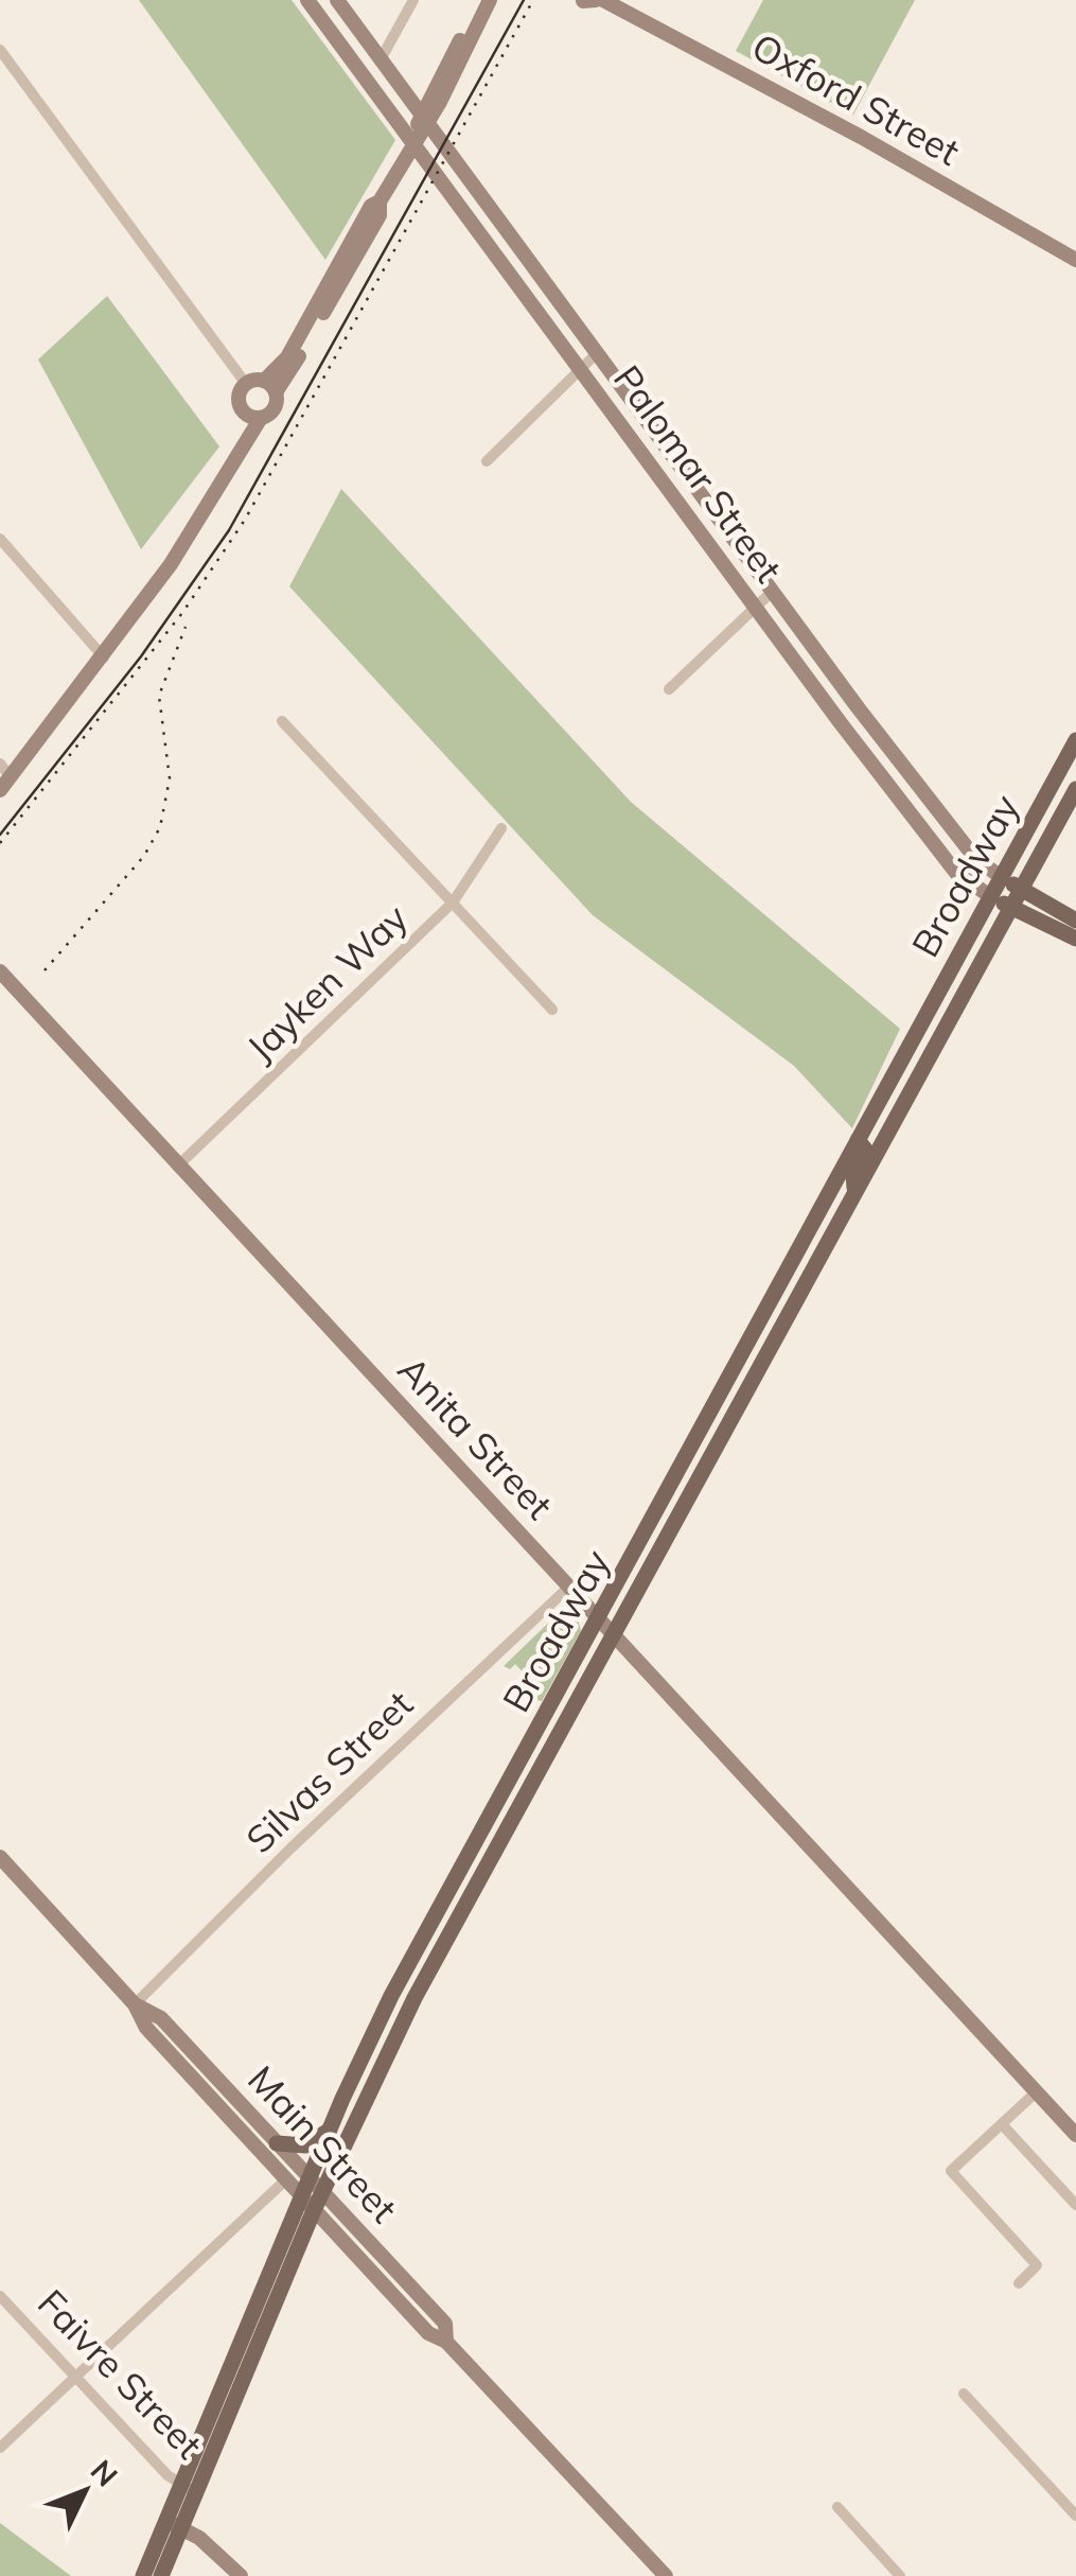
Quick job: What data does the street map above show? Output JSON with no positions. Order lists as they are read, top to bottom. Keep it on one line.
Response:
{"streets":{"main road":["Oxford Street","Palomar Street","Broadway","Anita Street","Main Street"],"street":["Jayken Way","Silvas Street","Faivre Street"]},"crossings":[["Palomar Street","Broadway"],["Broadway","Anita Street"],["Broadway","Main Street"],["Broadway","Faivre Street"],["Jayken Way","Anita Street"],["Anita Street","Silvas Street"],["Silvas Street","Main Street"]],"north":"top right"}
